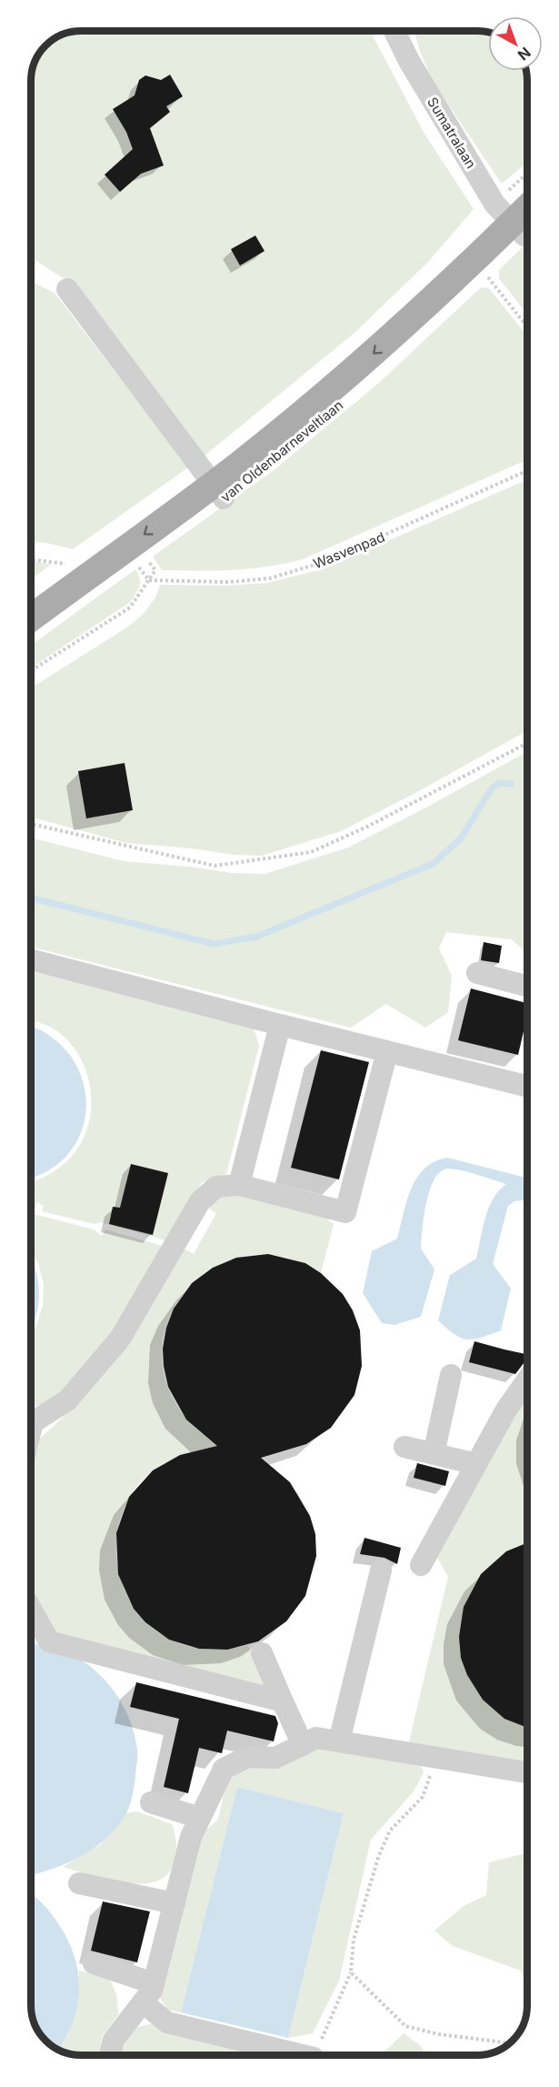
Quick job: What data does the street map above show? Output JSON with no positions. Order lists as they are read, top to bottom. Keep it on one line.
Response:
{"streets":{"main road":["van Oldenbarneveltlaan"],"street":["Sumatralaan"],"path":["Wasvenpad"]},"crossings":[["Sumatralaan","van Oldenbarneveltlaan"]],"north":"bottom right"}
